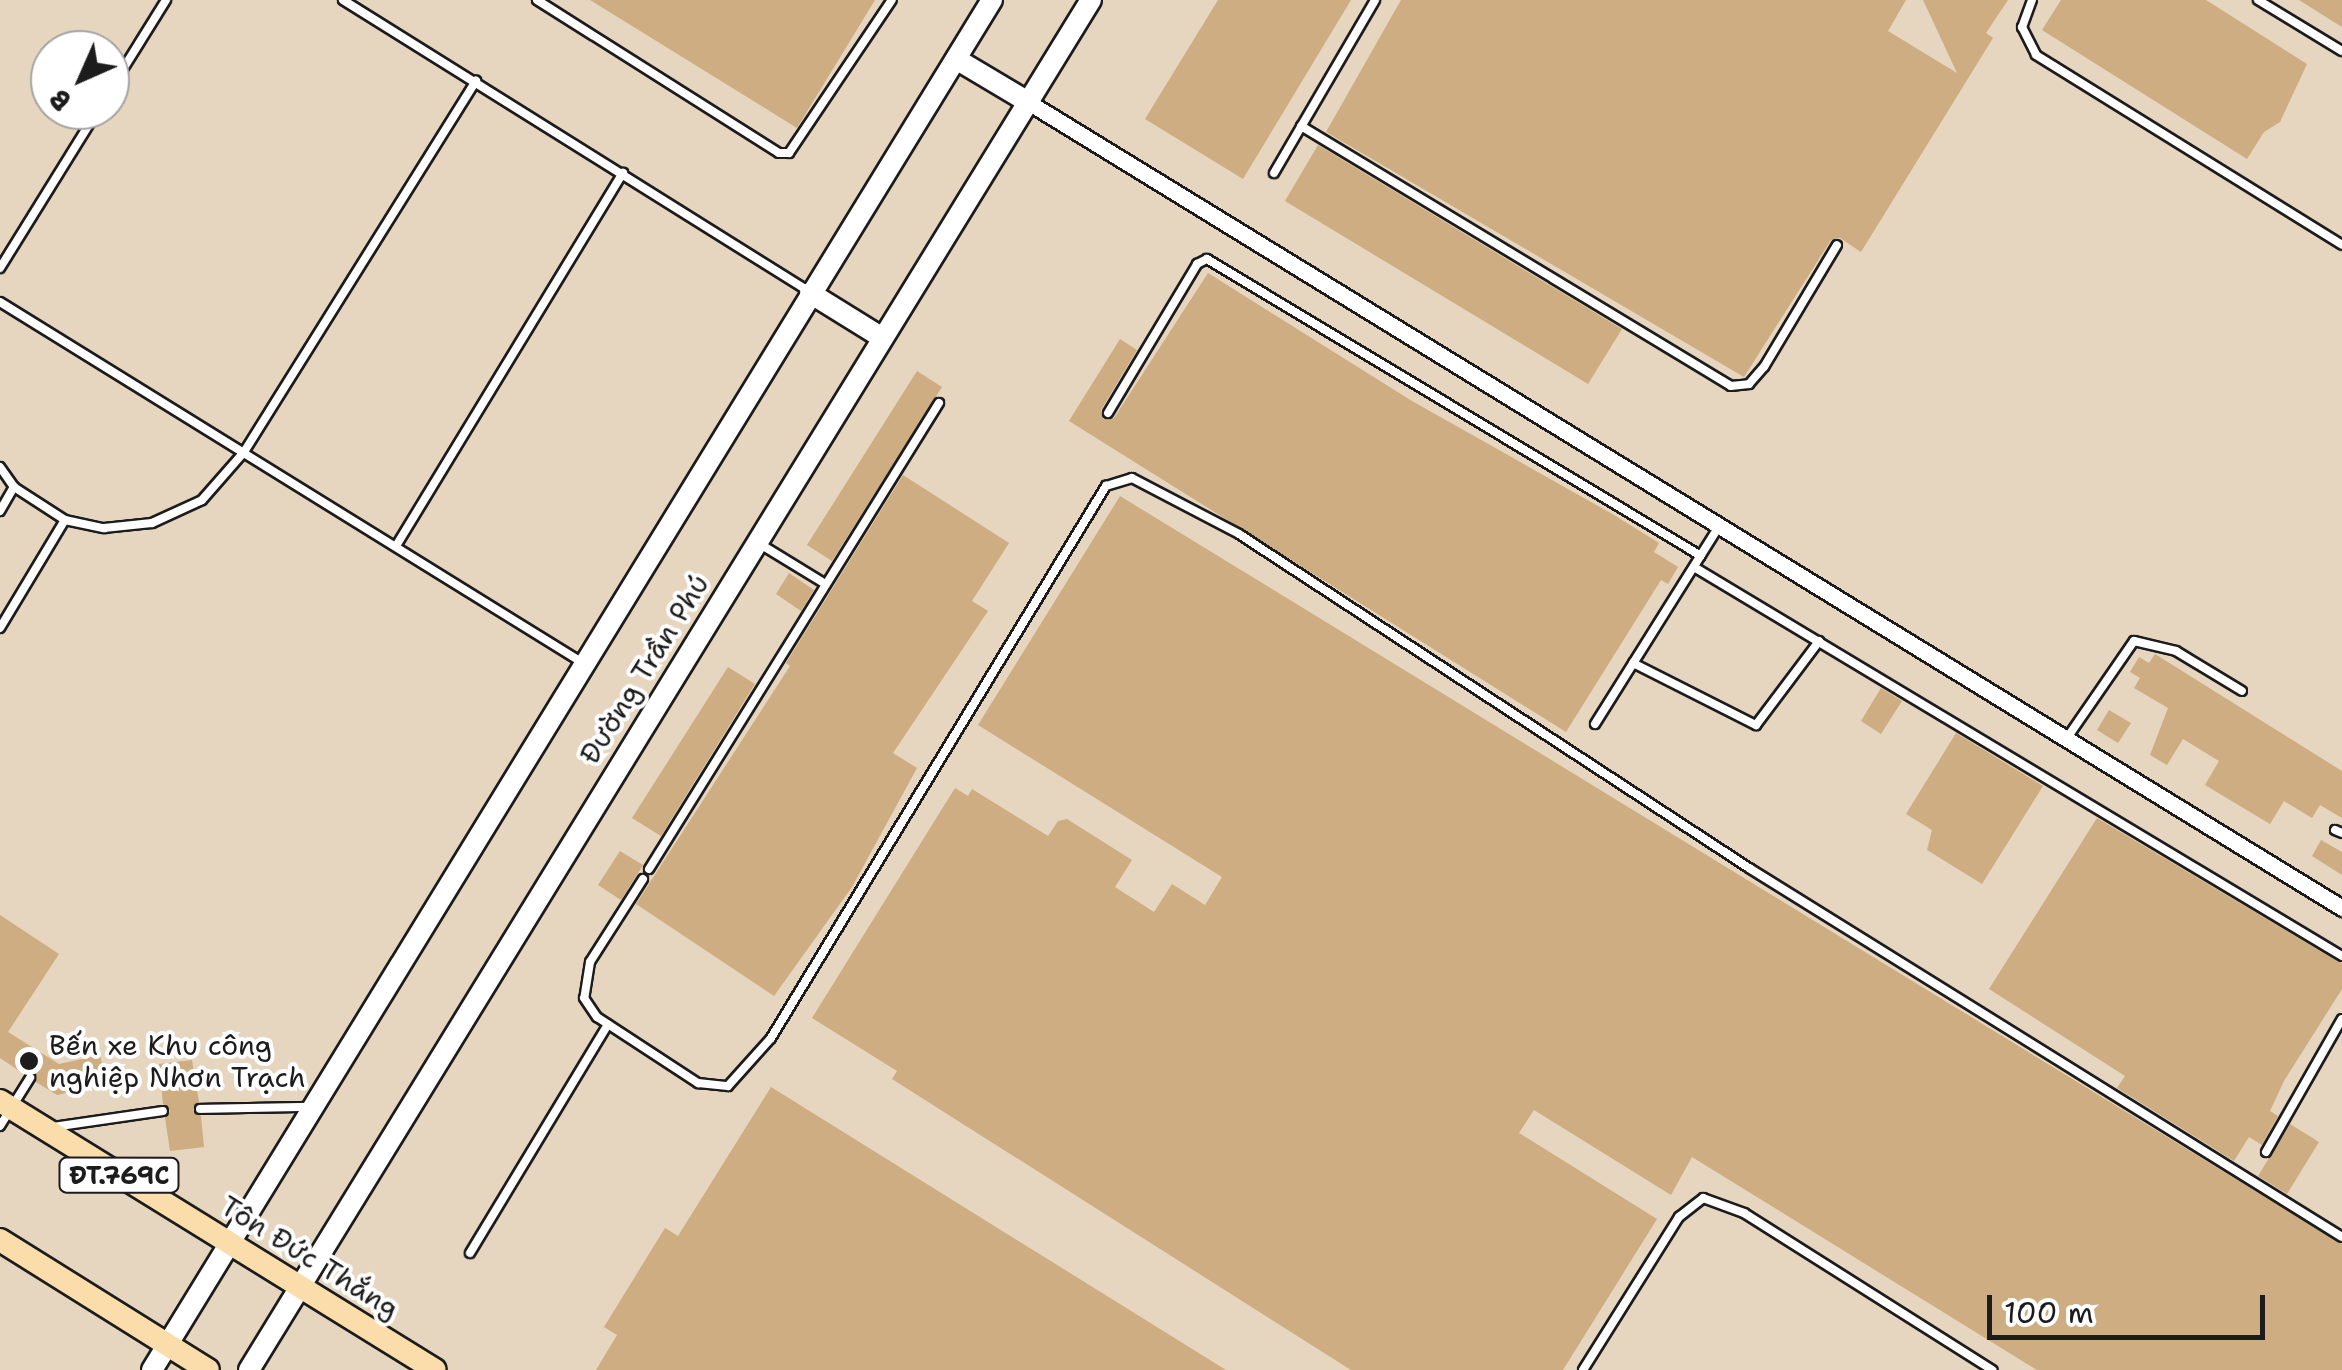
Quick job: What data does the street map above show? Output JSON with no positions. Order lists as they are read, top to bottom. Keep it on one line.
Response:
{"streets":{"main road":["Đường Trần Phú","ĐT.769C","Tôn Đức Thắng"]},"crossings":[["Đường Trần Phú","Tôn Đức Thắng"]],"places":["Bến xe Khu công nghiệp Nhơn Trạch"],"scale_bar":"100 m","north":"bottom left"}
